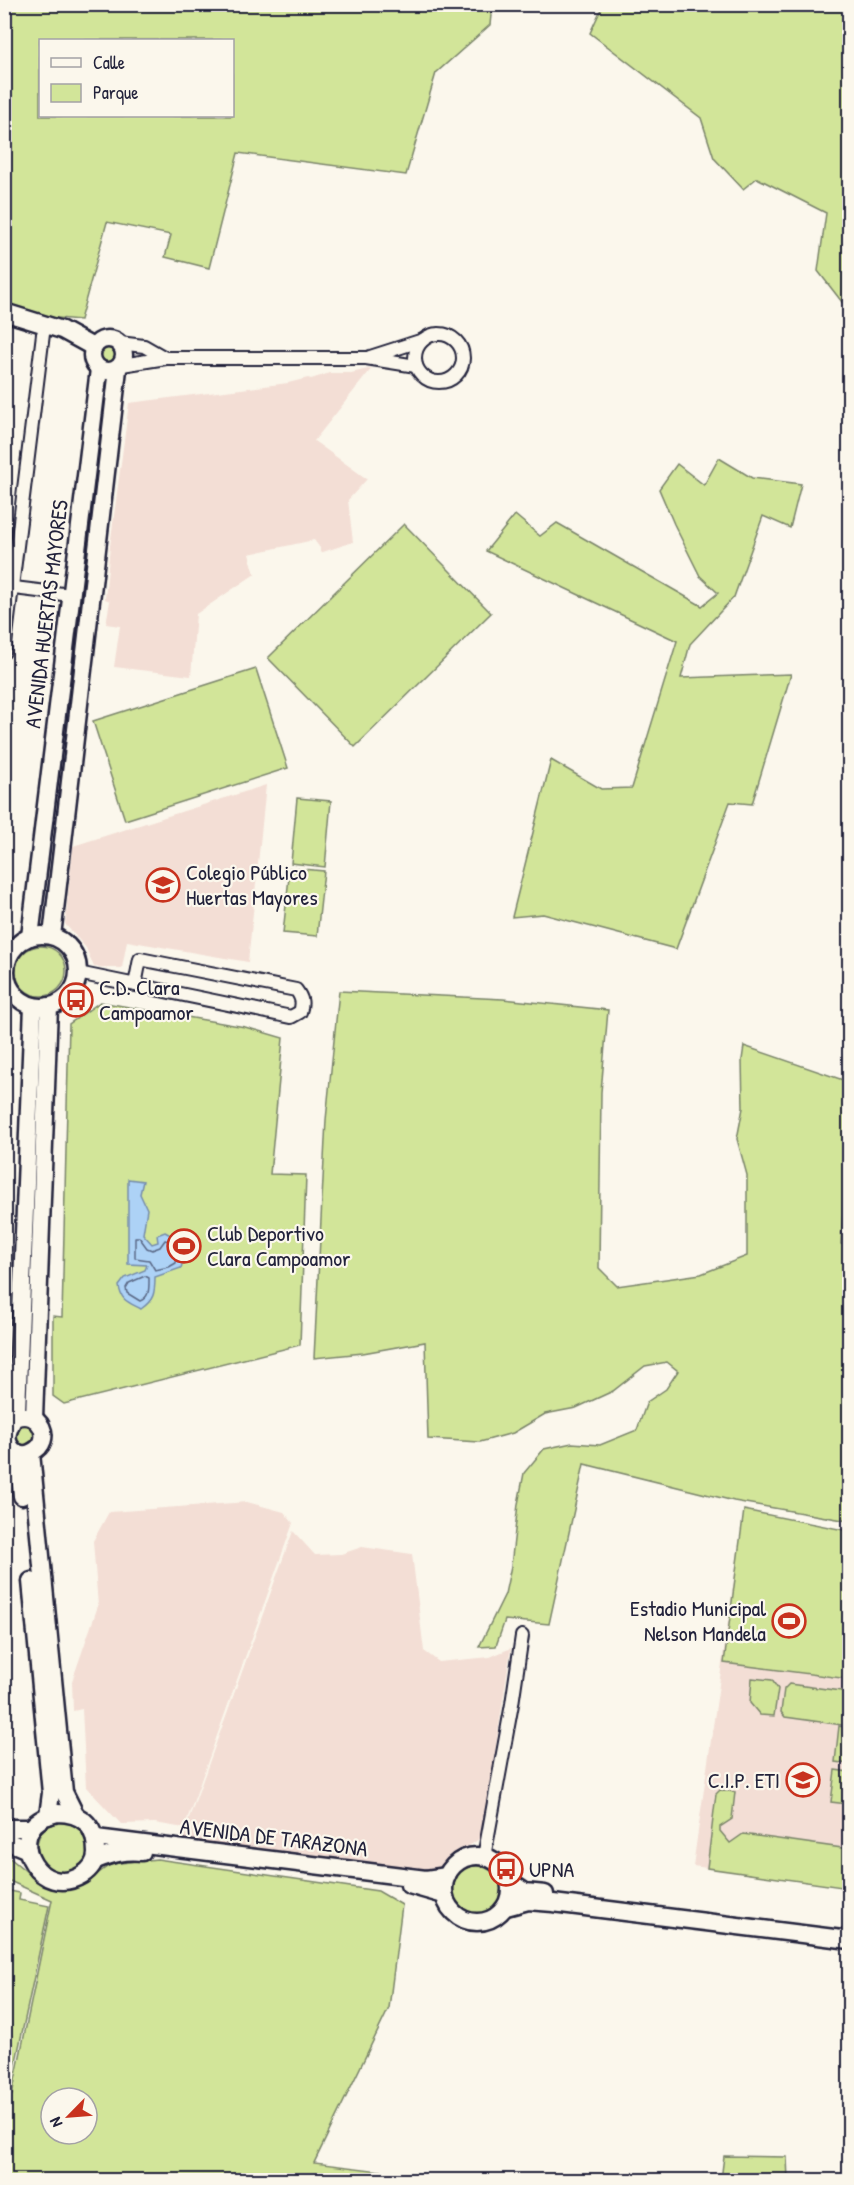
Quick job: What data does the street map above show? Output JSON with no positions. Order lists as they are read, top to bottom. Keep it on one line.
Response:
{"streets":{"street":["AVENIDA HUERTAS MAYORES","AVENIDA DE TARAZONA"]},"places":{"school or university":["Colegio Público Huertas Mayores","C.I.P. ETI"],"bus stop":["C.D. Clara Campoamor","UPNA"],"sports":["Club Deportivo Clara Campoamor","Estadio Municipal Nelson Mandela"]},"legend":["Calle","Parque"],"north":"bottom left"}
